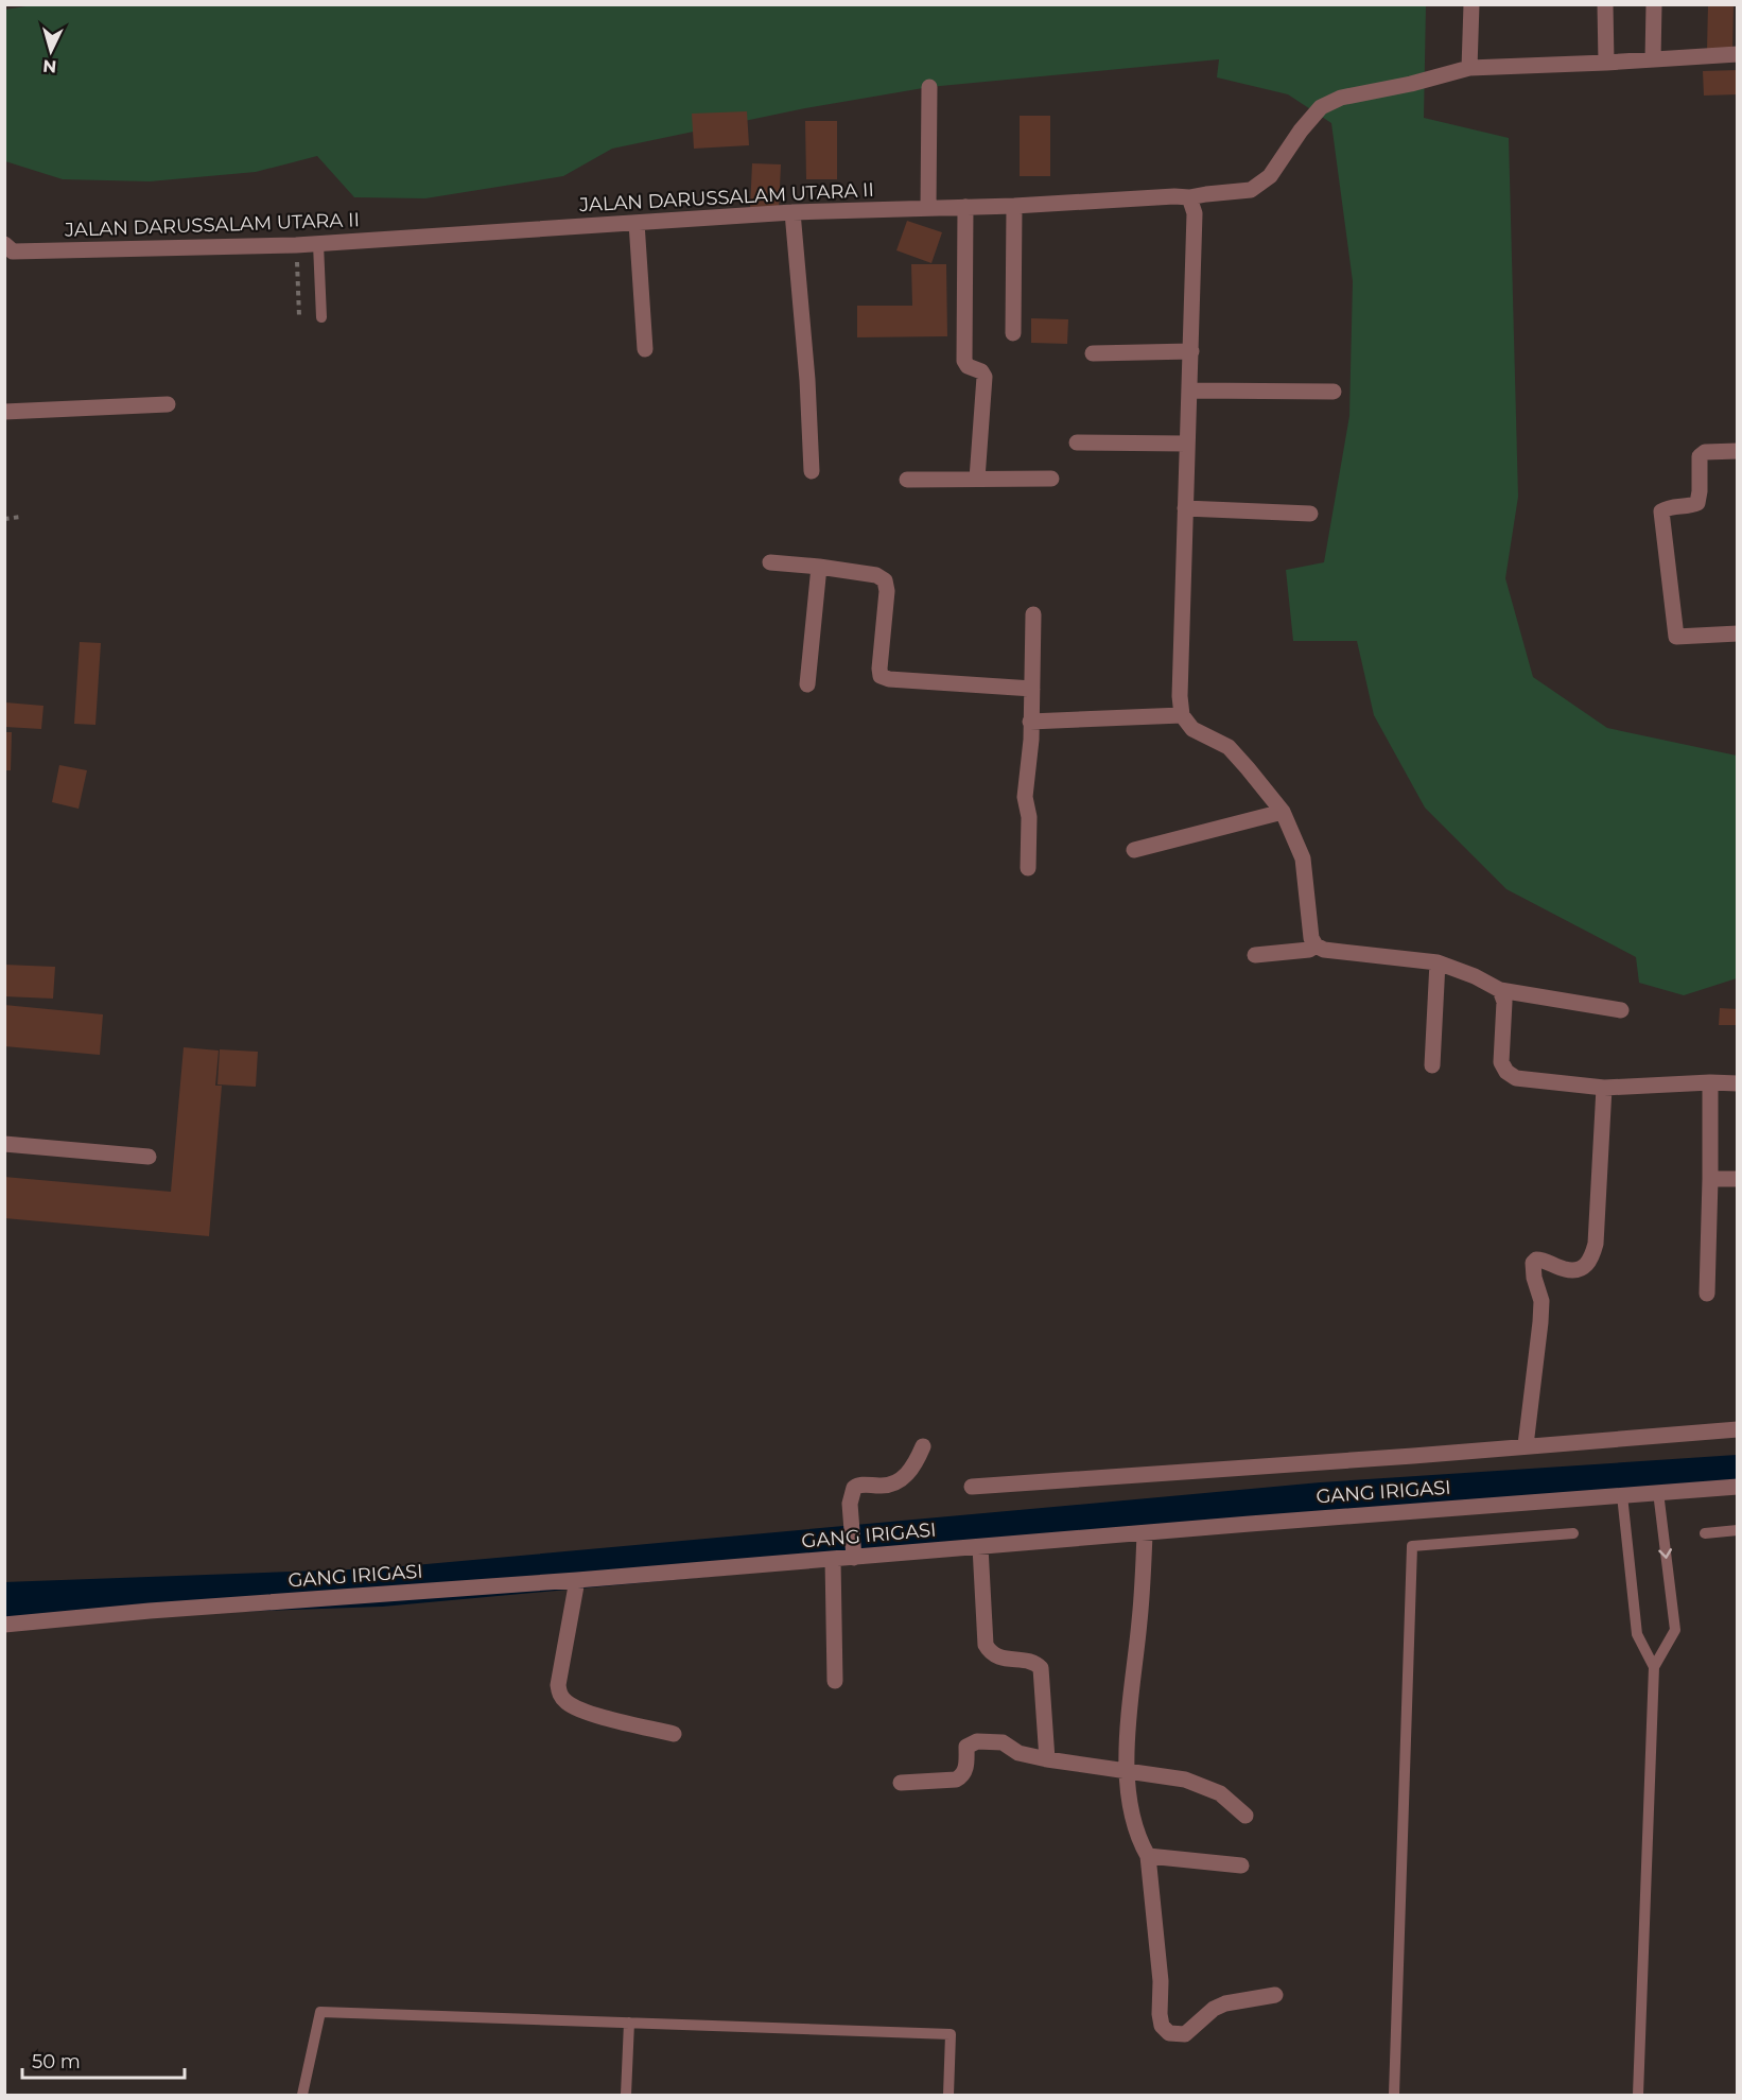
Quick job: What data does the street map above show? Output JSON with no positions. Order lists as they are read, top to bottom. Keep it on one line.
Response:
{"streets":{"street":["JALAN DARUSSALAM UTARA II","GANG IRIGASI"]},"scale_bar":"50 m","north":"bottom"}
